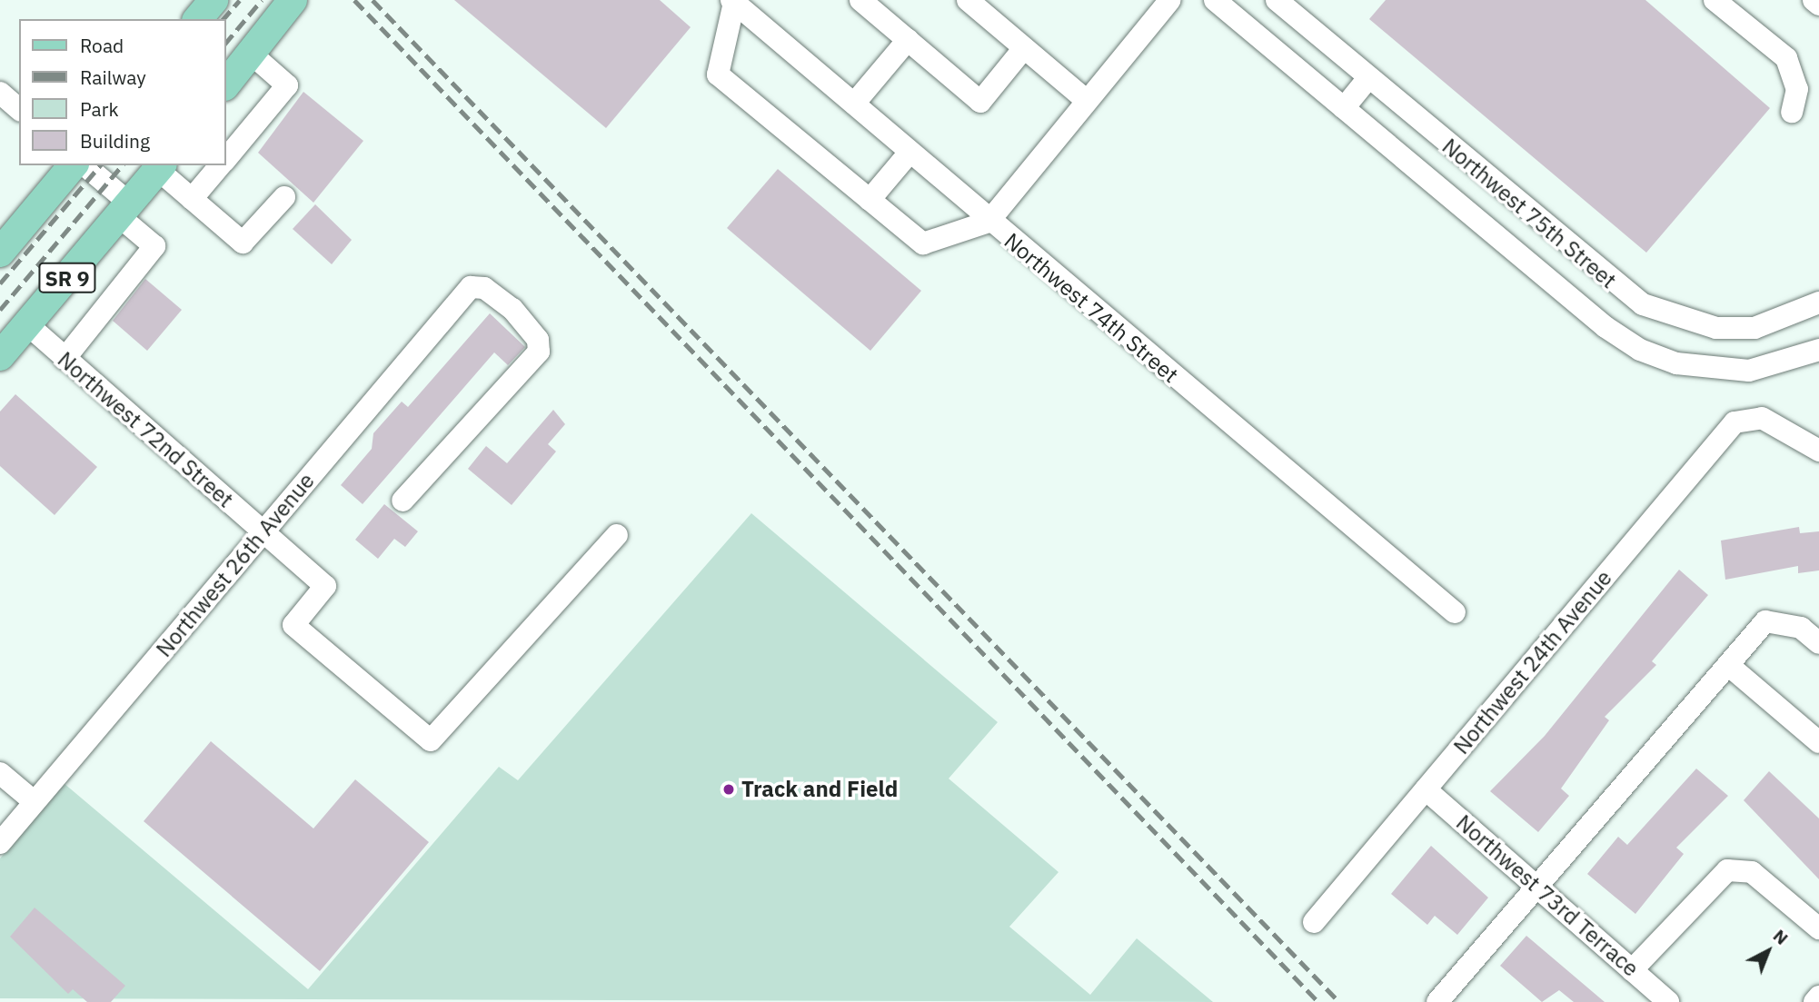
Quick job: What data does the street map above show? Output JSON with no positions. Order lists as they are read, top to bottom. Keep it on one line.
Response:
{"streets":{"main road":["SR 9"],"street":["Northwest 75th Street","Northwest 74th Street","Northwest 72nd Street","Northwest 26th Avenue","Northwest 24th Avenue","Northwest 73rd Terrace"]},"crossings":[["SR 9","Northwest 72nd Street"],["Northwest 72nd Street","Northwest 26th Avenue"],["Northwest 24th Avenue","Northwest 73rd Terrace"]],"places":["Track and Field"],"legend":["Road","Railway","Park","Building"],"north":"top right"}
